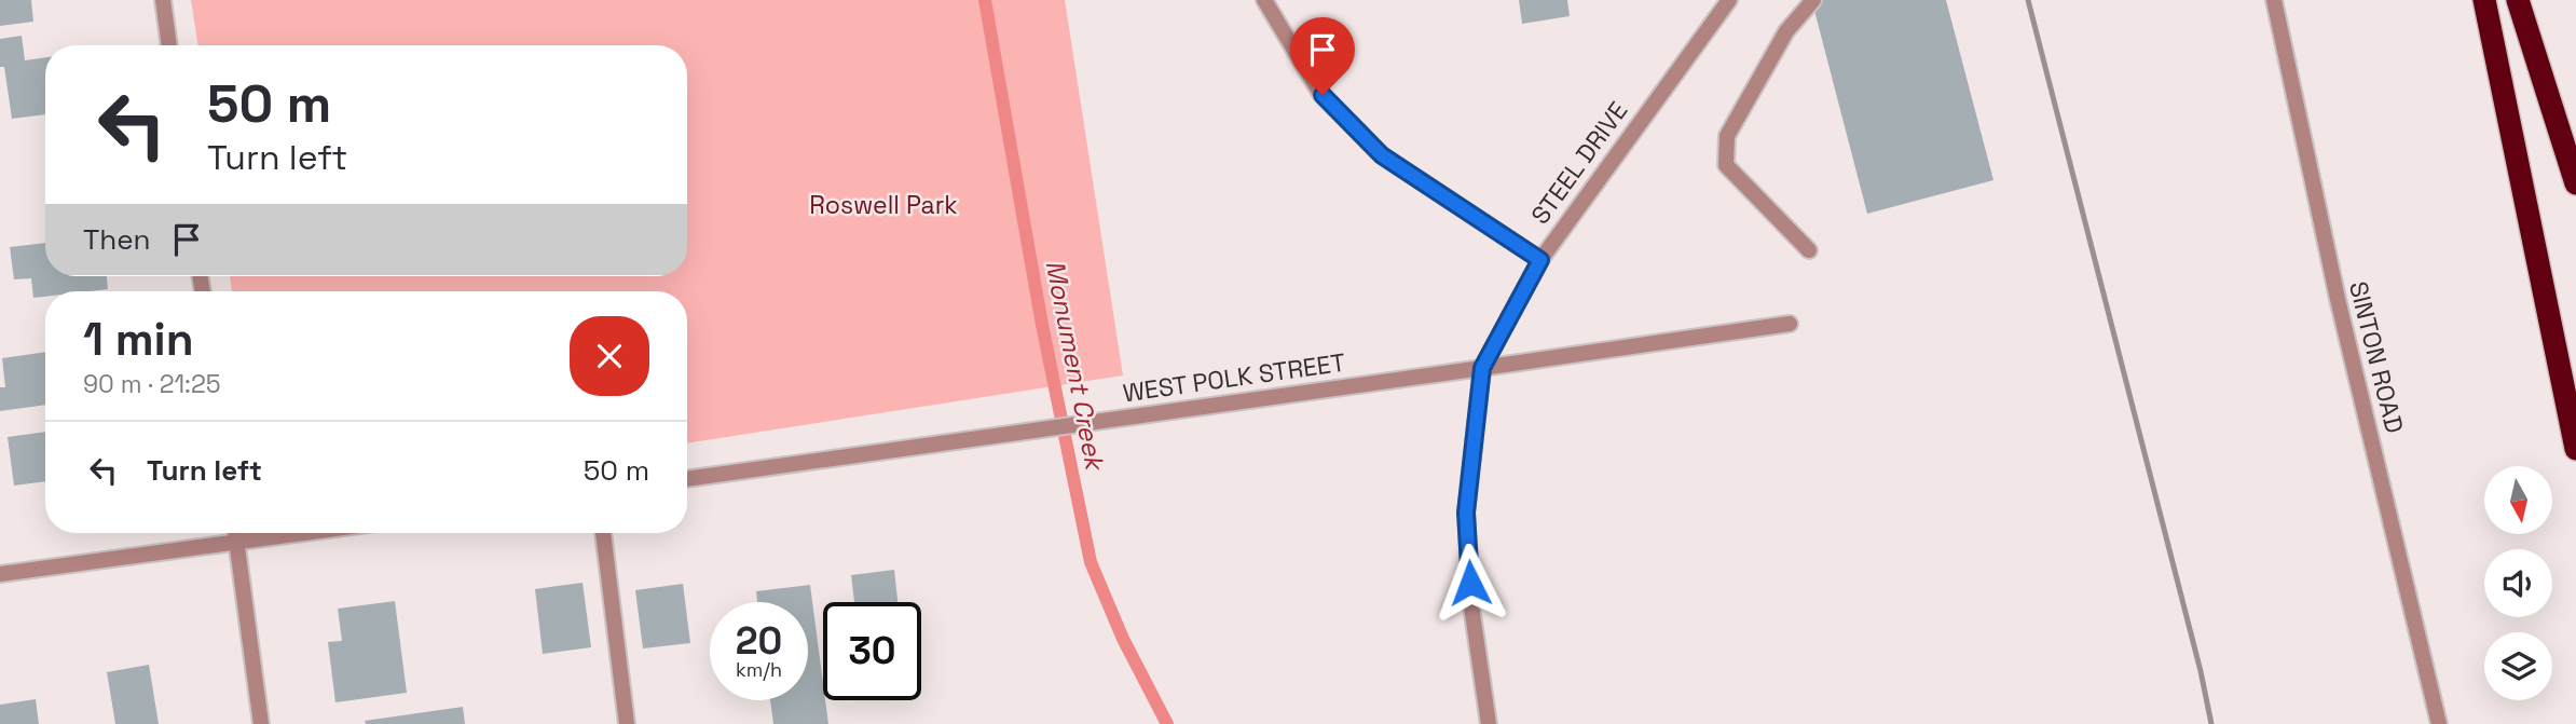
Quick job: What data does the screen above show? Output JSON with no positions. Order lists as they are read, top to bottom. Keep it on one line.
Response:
{"streets":{"street":["STEEL DRIVE","SINTON ROAD","WEST POLK STREET"]},"crossings":[["STEEL DRIVE","WEST POLK STREET"]],"water":["Monument Creek"],"parks":["Roswell Park"],"north":"bottom","page":{"turn":["50 m","Turn left"],"then":"Then","heading":["1 min","90 m · 21:25"],"list":[{"name":"Turn left","value":"50 m"}],"speed":"20 km/h","limit":"30"}}
